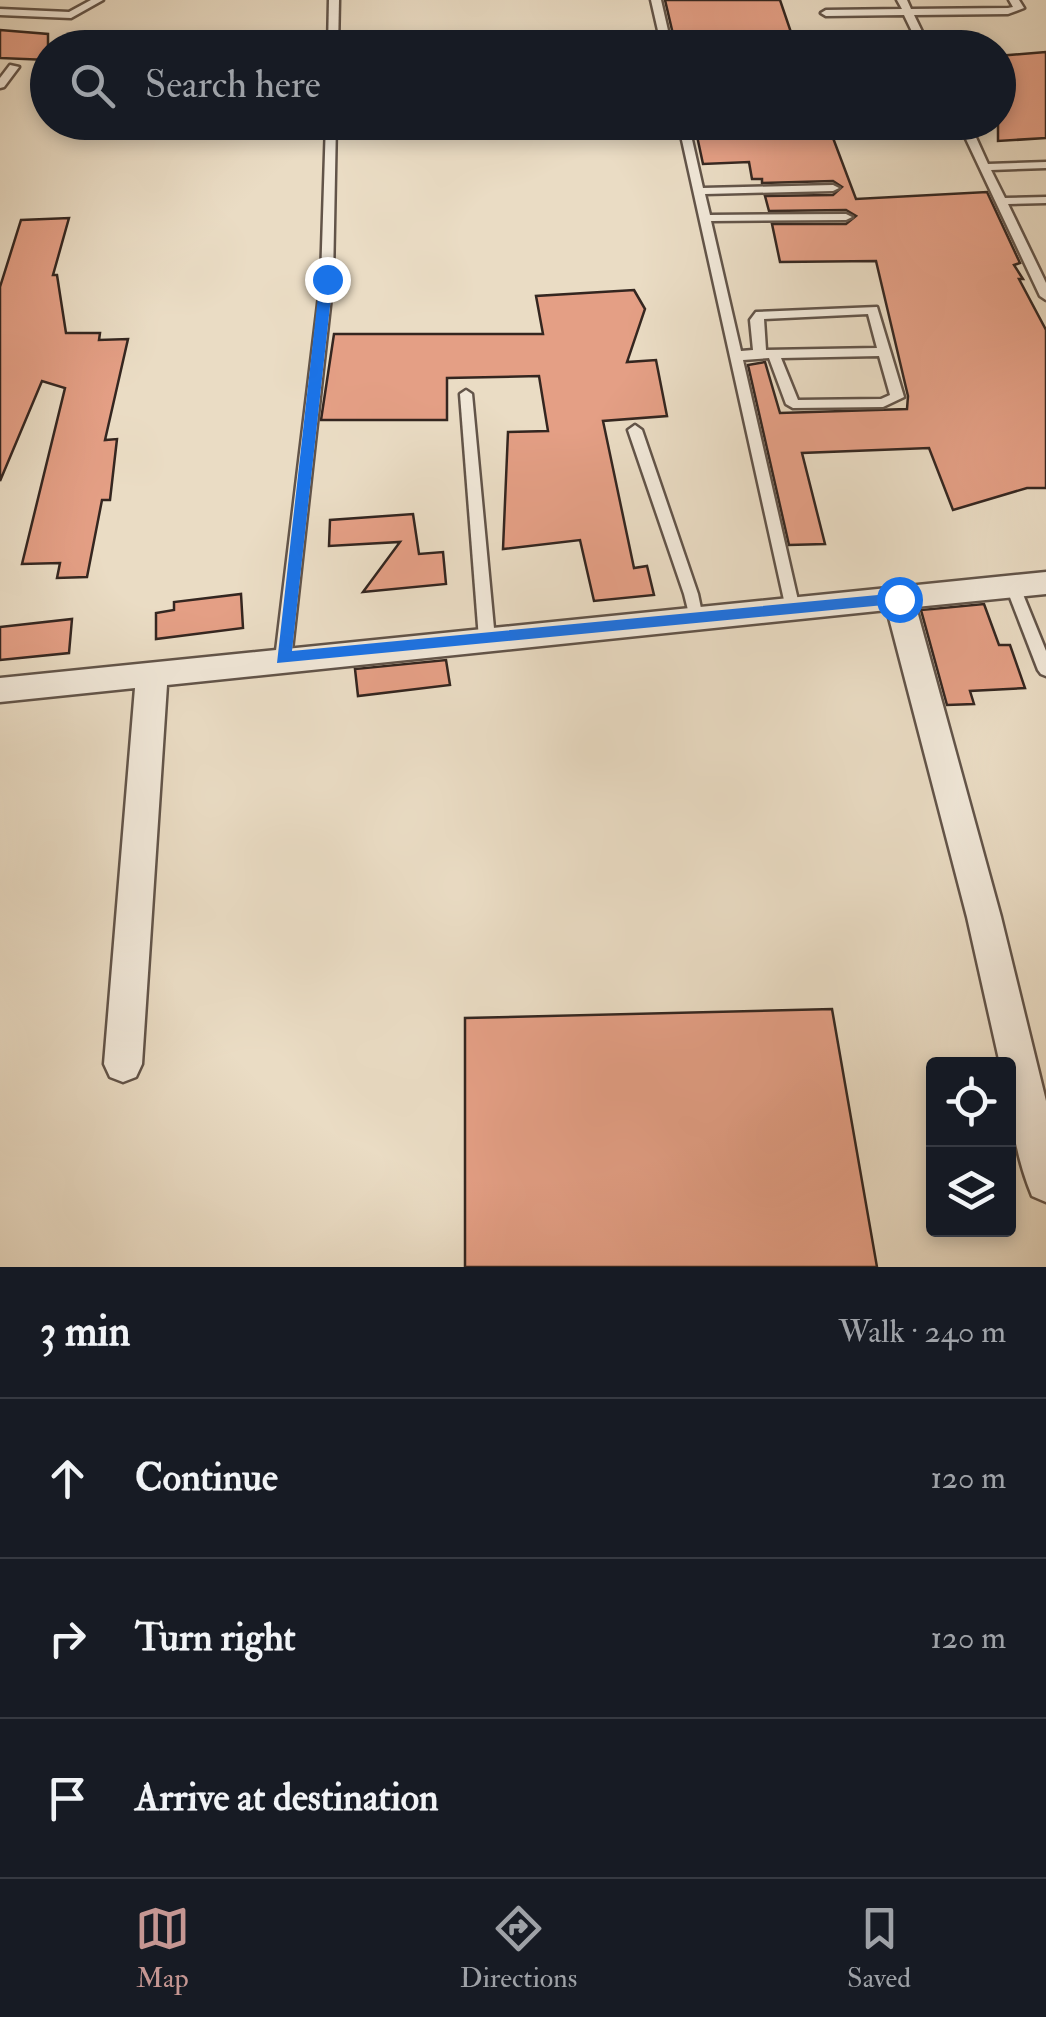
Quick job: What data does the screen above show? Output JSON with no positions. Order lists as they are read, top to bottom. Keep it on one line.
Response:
{"page":{"search":"Search here","heading":["3 min","Walk · 240 m"],"list":[["Continue","120 m"],["Turn right","120 m"],"Arrive at destination"],"nav":["Map","Directions","Saved"]}}
